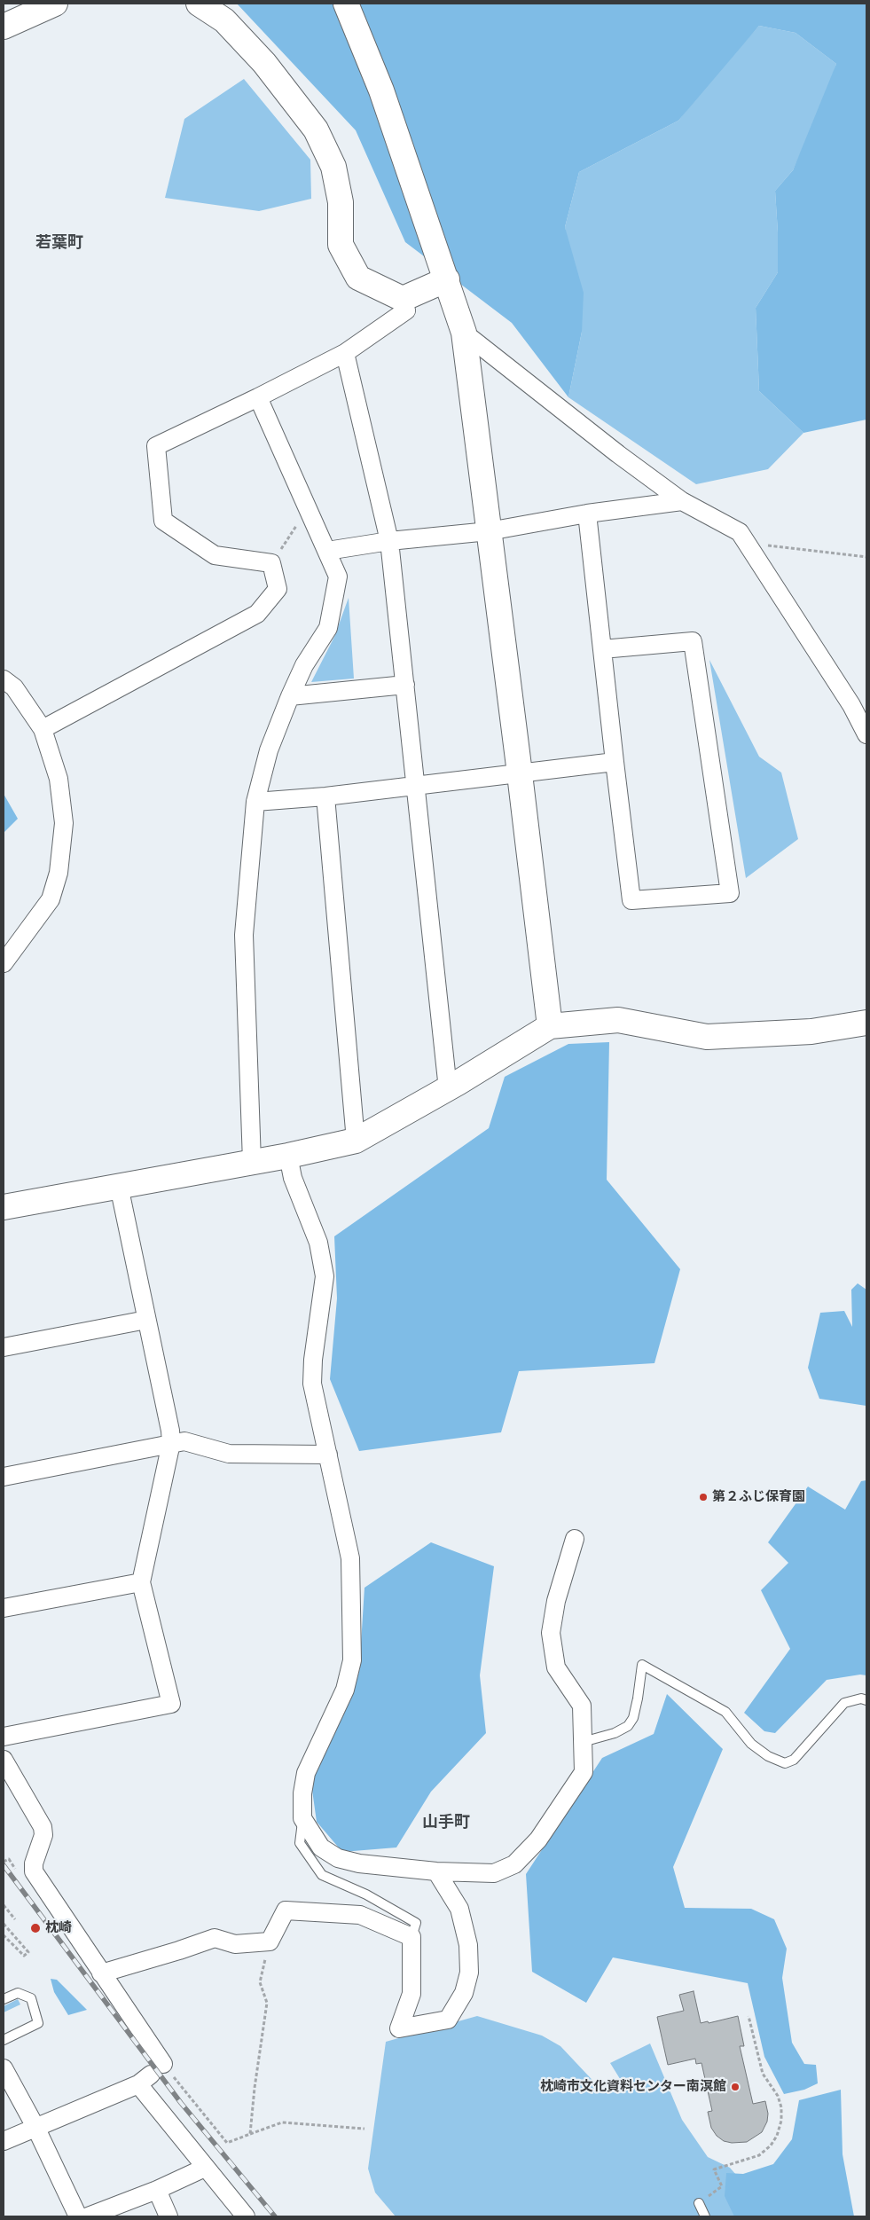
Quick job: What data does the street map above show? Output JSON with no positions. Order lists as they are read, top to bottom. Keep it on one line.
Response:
{"districts":["若葉町","山手町"],"places":["第２ふじ保育園","枕崎","枕崎市文化資料センター南溟館"]}
